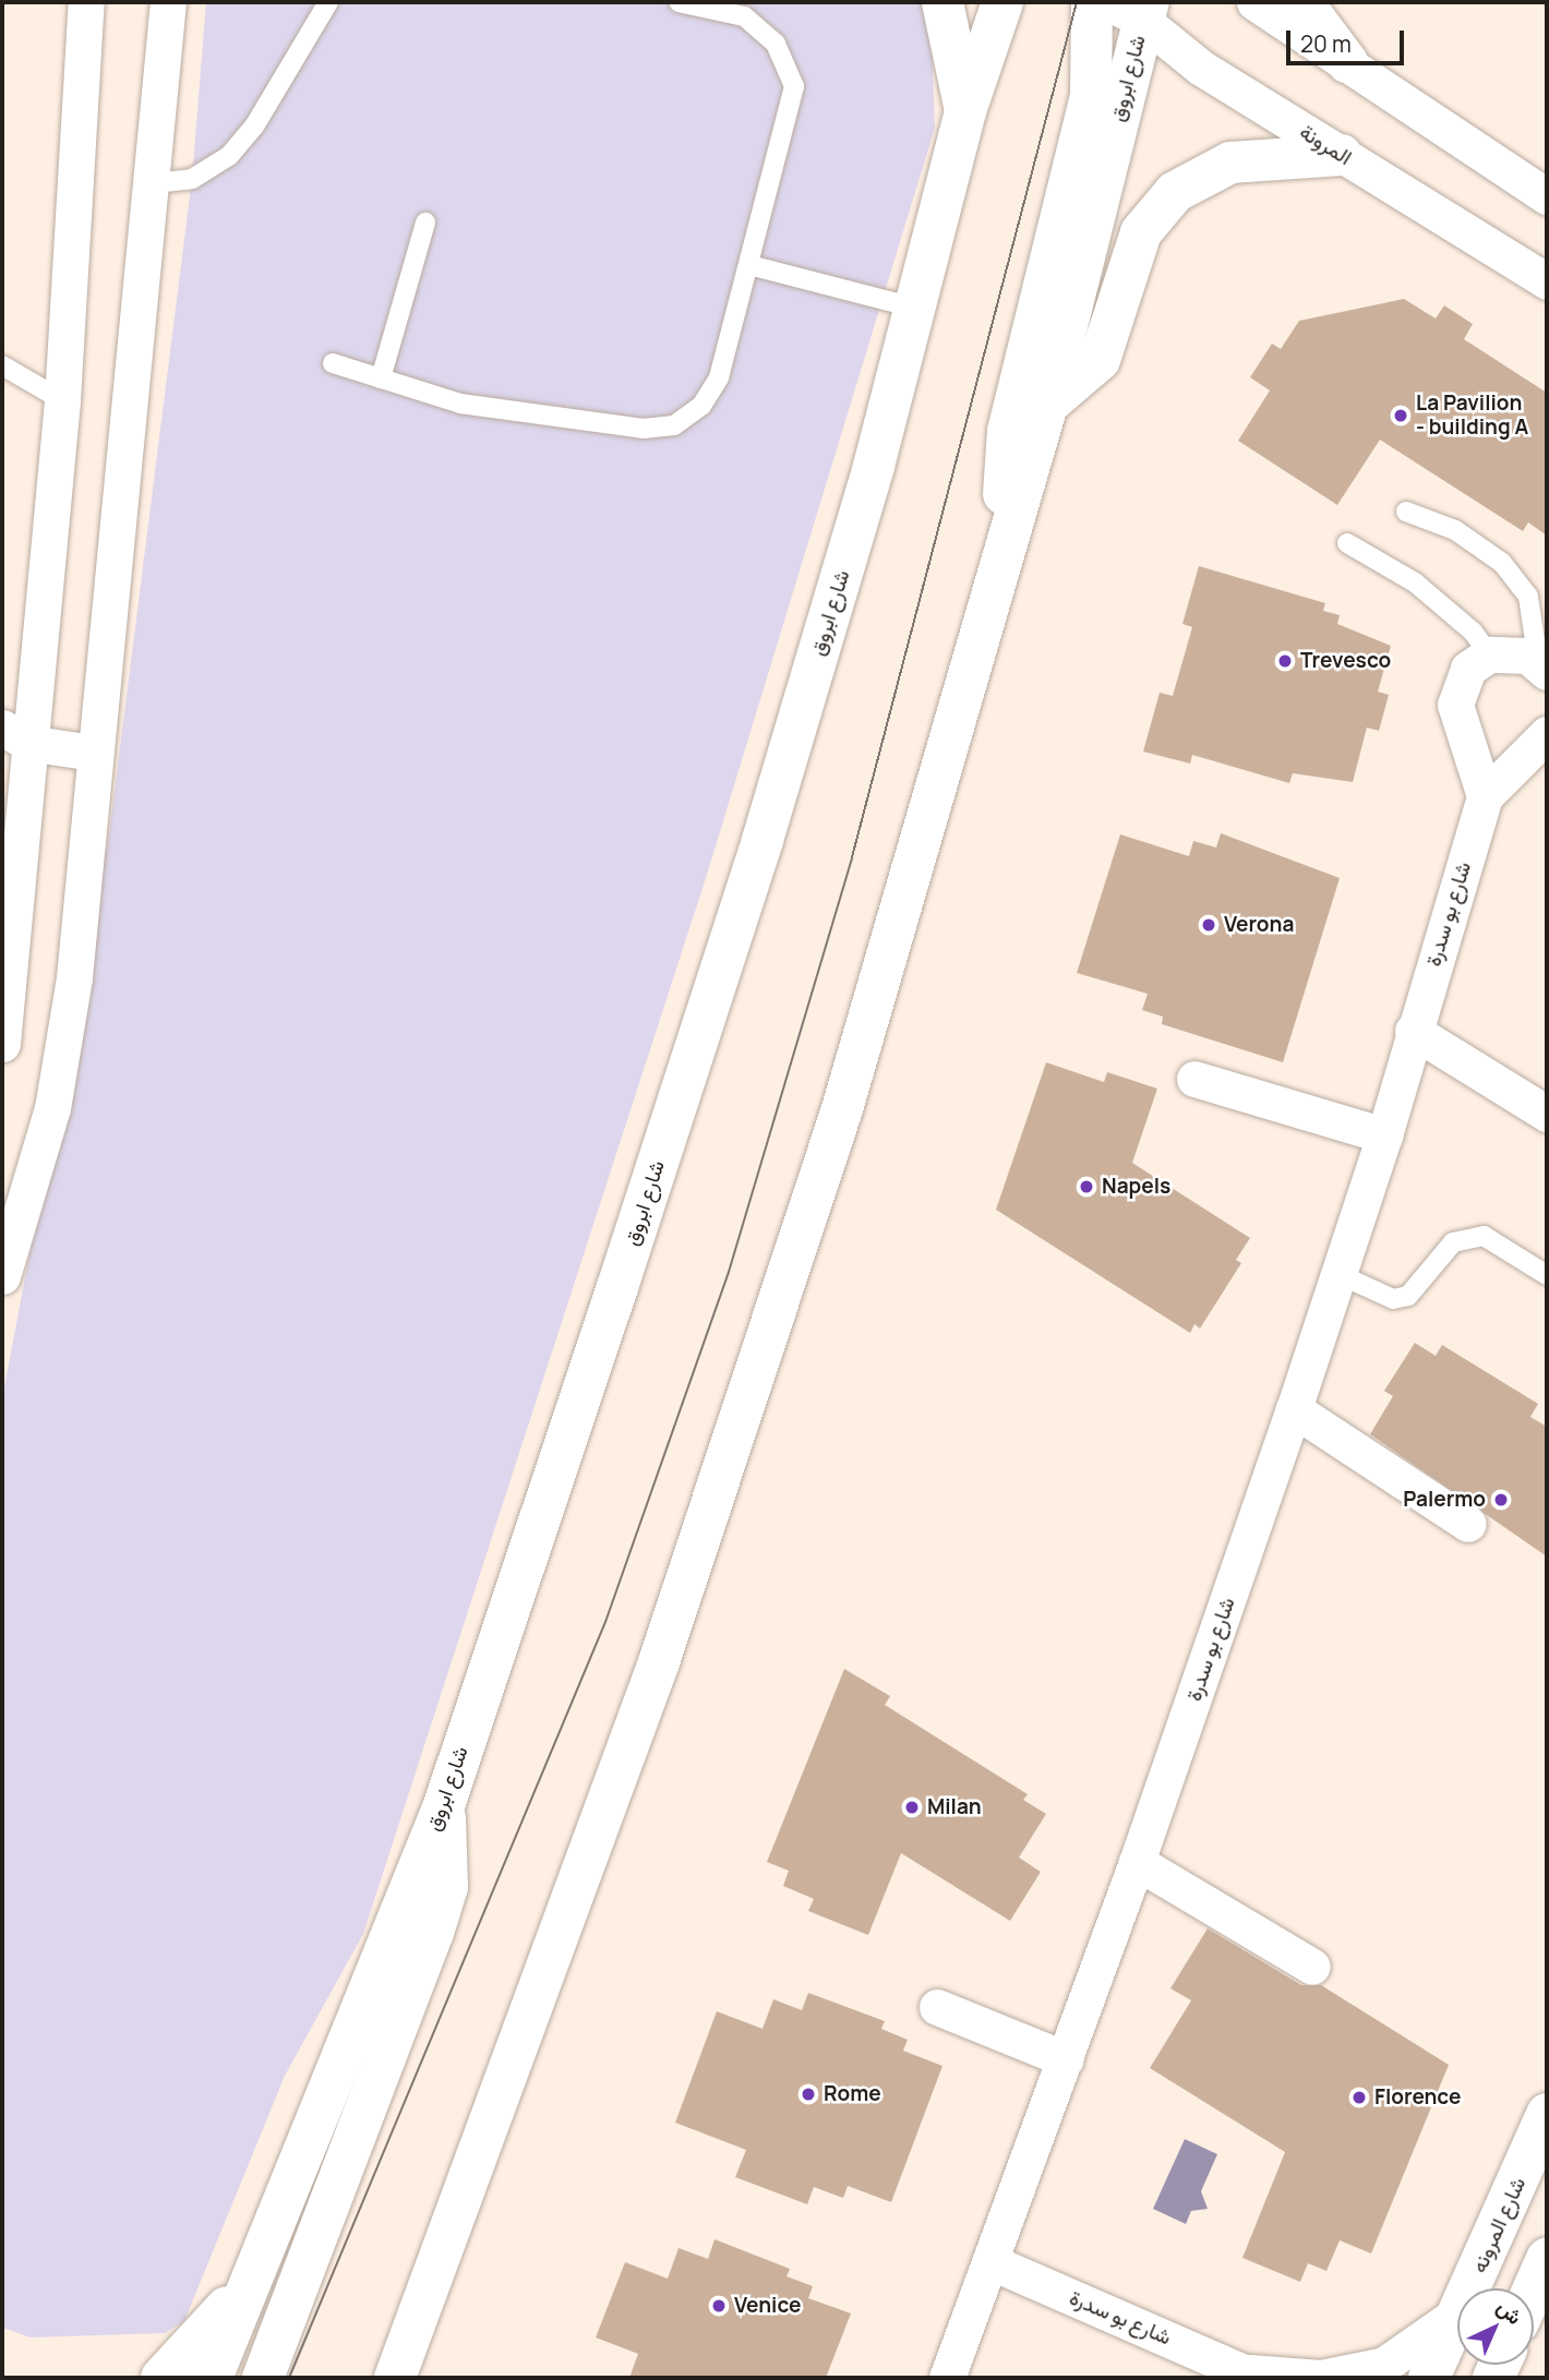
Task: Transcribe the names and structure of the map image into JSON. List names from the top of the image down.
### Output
{
  "streets": {
    "street": [
      "شارع ابروق",
      "المرونة",
      "شارع بو سدرة",
      "شارع المرونه"
    ]
  },
  "crossings": [
    ["شارع ابروق", "المرونة"]
  ],
  "places": [
    "La Pavilion - building A",
    "Trevesco",
    "Verona",
    "Napels",
    "Palermo",
    "Milan",
    "Rome",
    "Florence",
    "Venice"
  ],
  "scale_bar": "20 m",
  "north": "top right"
}
